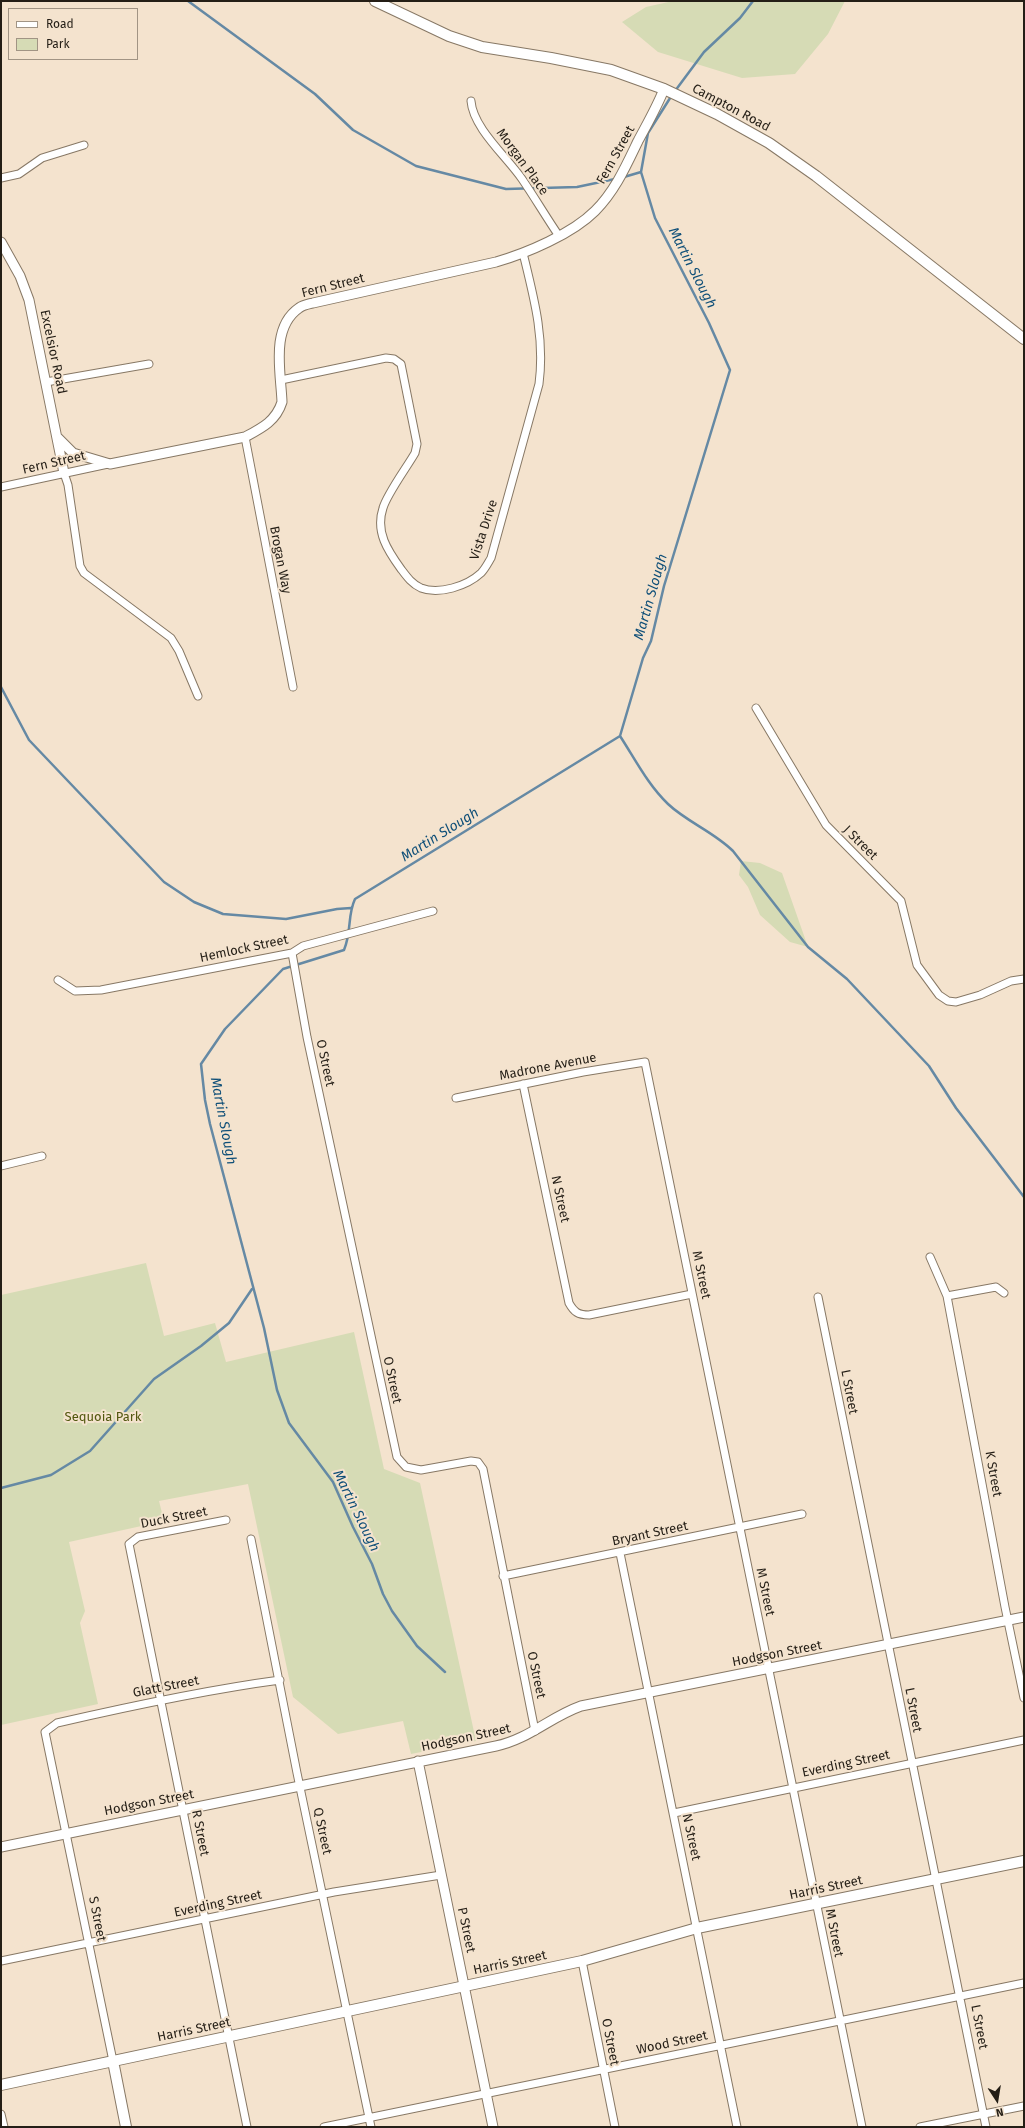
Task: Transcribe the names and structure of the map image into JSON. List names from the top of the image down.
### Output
{
  "streets": {
    "main road": ["Campton Road", "Harris Street", "S Street"],
    "street": [
      "Fern Street",
      "Morgan Place",
      "Excelsior Road",
      "Vista Drive",
      "Brogan Way",
      "J Street",
      "Hemlock Street",
      "O Street",
      "Madrone Avenue",
      "N Street",
      "M Street",
      "L Street",
      "K Street",
      "Duck Street",
      "Bryant Street",
      "Hodgson Street",
      "Glatt Street",
      "Everding Street",
      "Q Street",
      "R Street",
      "P Street",
      "Wood Street"
    ]
  },
  "crossings": [
    ["Campton Road", "Fern Street"],
    ["Fern Street", "Morgan Place"],
    ["Fern Street", "Excelsior Road"],
    ["Fern Street", "Vista Drive"],
    ["Fern Street", "Brogan Way"],
    ["Hemlock Street", "O Street"],
    ["O Street", "Bryant Street"],
    ["O Street", "Hodgson Street"],
    ["O Street", "Harris Street"],
    ["O Street", "Wood Street"],
    ["Madrone Avenue", "N Street"],
    ["Madrone Avenue", "M Street"],
    ["N Street", "M Street"],
    ["N Street", "Bryant Street"],
    ["N Street", "Hodgson Street"],
    ["N Street", "Everding Street"],
    ["N Street", "Harris Street"],
    ["N Street", "Wood Street"],
    ["M Street", "Bryant Street"],
    ["M Street", "Hodgson Street"],
    ["M Street", "Everding Street"],
    ["M Street", "Harris Street"],
    ["M Street", "Wood Street"],
    ["L Street", "Hodgson Street"],
    ["L Street", "Everding Street"],
    ["L Street", "Harris Street"],
    ["L Street", "Wood Street"],
    ["K Street", "Hodgson Street"],
    ["Duck Street", "R Street"],
    ["Hodgson Street", "Q Street"],
    ["Hodgson Street", "R Street"],
    ["Hodgson Street", "S Street"],
    ["Hodgson Street", "P Street"],
    ["Glatt Street", "Q Street"],
    ["Glatt Street", "R Street"],
    ["Glatt Street", "S Street"],
    ["Everding Street", "Q Street"],
    ["Everding Street", "R Street"],
    ["Everding Street", "S Street"],
    ["Everding Street", "P Street"],
    ["Q Street", "Harris Street"],
    ["Q Street", "Wood Street"],
    ["R Street", "Harris Street"],
    ["Harris Street", "S Street"],
    ["Harris Street", "P Street"],
    ["P Street", "Wood Street"]
  ],
  "water": ["Martin Slough"],
  "parks": ["Sequoia Park"],
  "legend": ["Road", "Park"],
  "north": "bottom"
}
